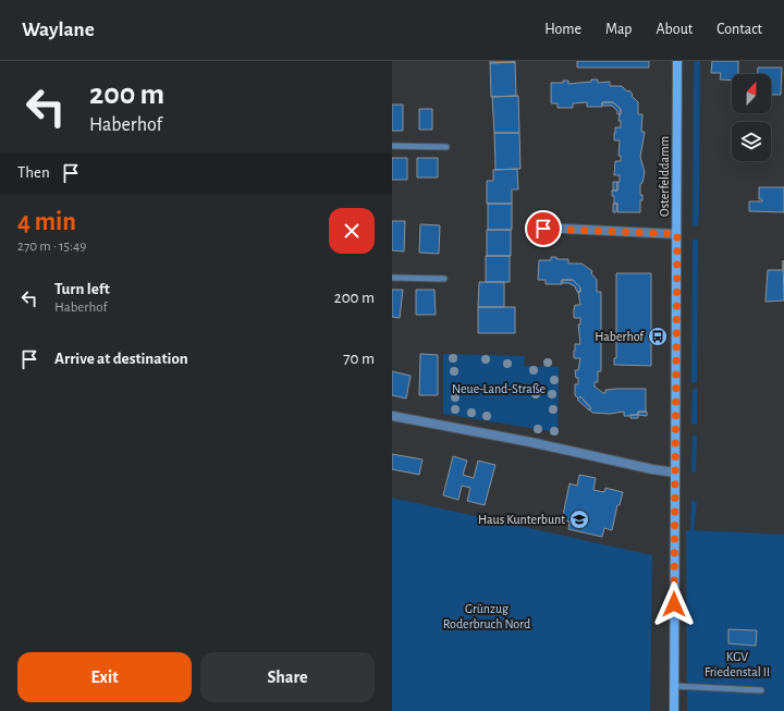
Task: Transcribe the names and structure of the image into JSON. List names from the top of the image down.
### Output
{
  "streets": {
    "street": ["Osterfelddamm"]
  },
  "parks": ["Neue-Land-Straße", "Grünzug Roderbruch Nord", "KGV Friedenstal II"],
  "places": {
    "bus stop": ["Haberhof"],
    "school or university": ["Haus Kunterbunt"]
  },
  "north": "top",
  "page": {
    "header": "Waylane",
    "nav": [
      "Home",
      "Map",
      "About",
      "Contact"
    ],
    "turn": ["200 m", "Haberhof"],
    "then": "Then",
    "heading": ["4 min", "270 m · 15:49"],
    "list": [
      {
        "name": "Turn left",
        "note": "Haberhof",
        "value": "200 m"
      },
      {
        "name": "Arrive at destination",
        "value": "70 m"
      }
    ],
    "buttons": ["Exit", "Share"]
  }
}
